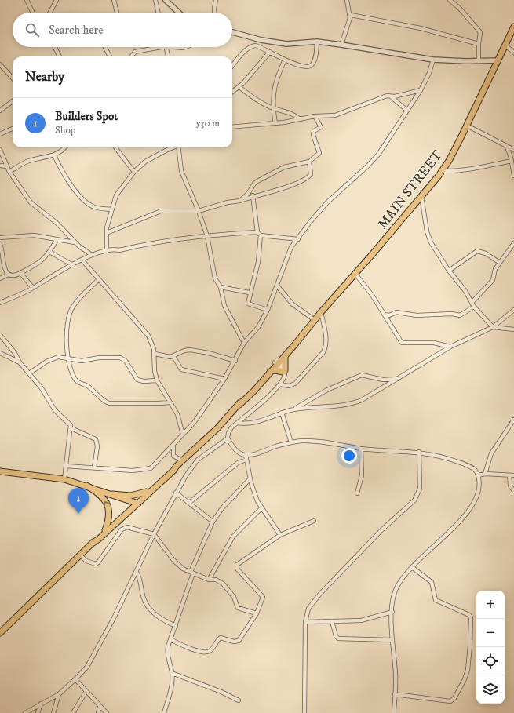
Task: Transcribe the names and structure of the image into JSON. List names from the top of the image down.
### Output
{
  "streets": {
    "main road": ["MAIN STREET"]
  },
  "page": {
    "search": "Search here",
    "heading": "Nearby",
    "list": [
      {
        "mark": "1",
        "name": "Builders Spot",
        "note": "Shop",
        "value": "530 m"
      }
    ],
    "pins": "1",
    "map_buttons": ["+", "−"]
  }
}
